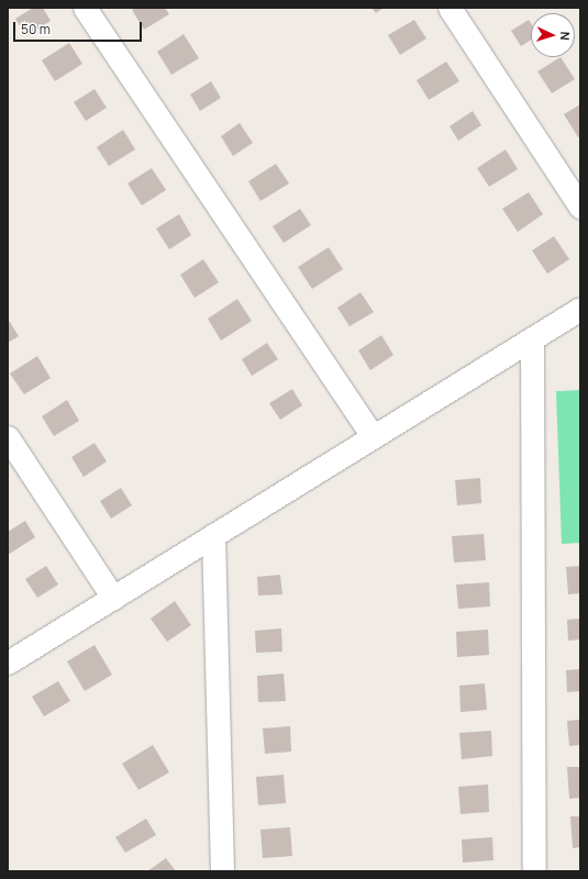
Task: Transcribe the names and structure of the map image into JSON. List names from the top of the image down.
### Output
{
  "scale_bar": "50 m",
  "north": "right"
}
